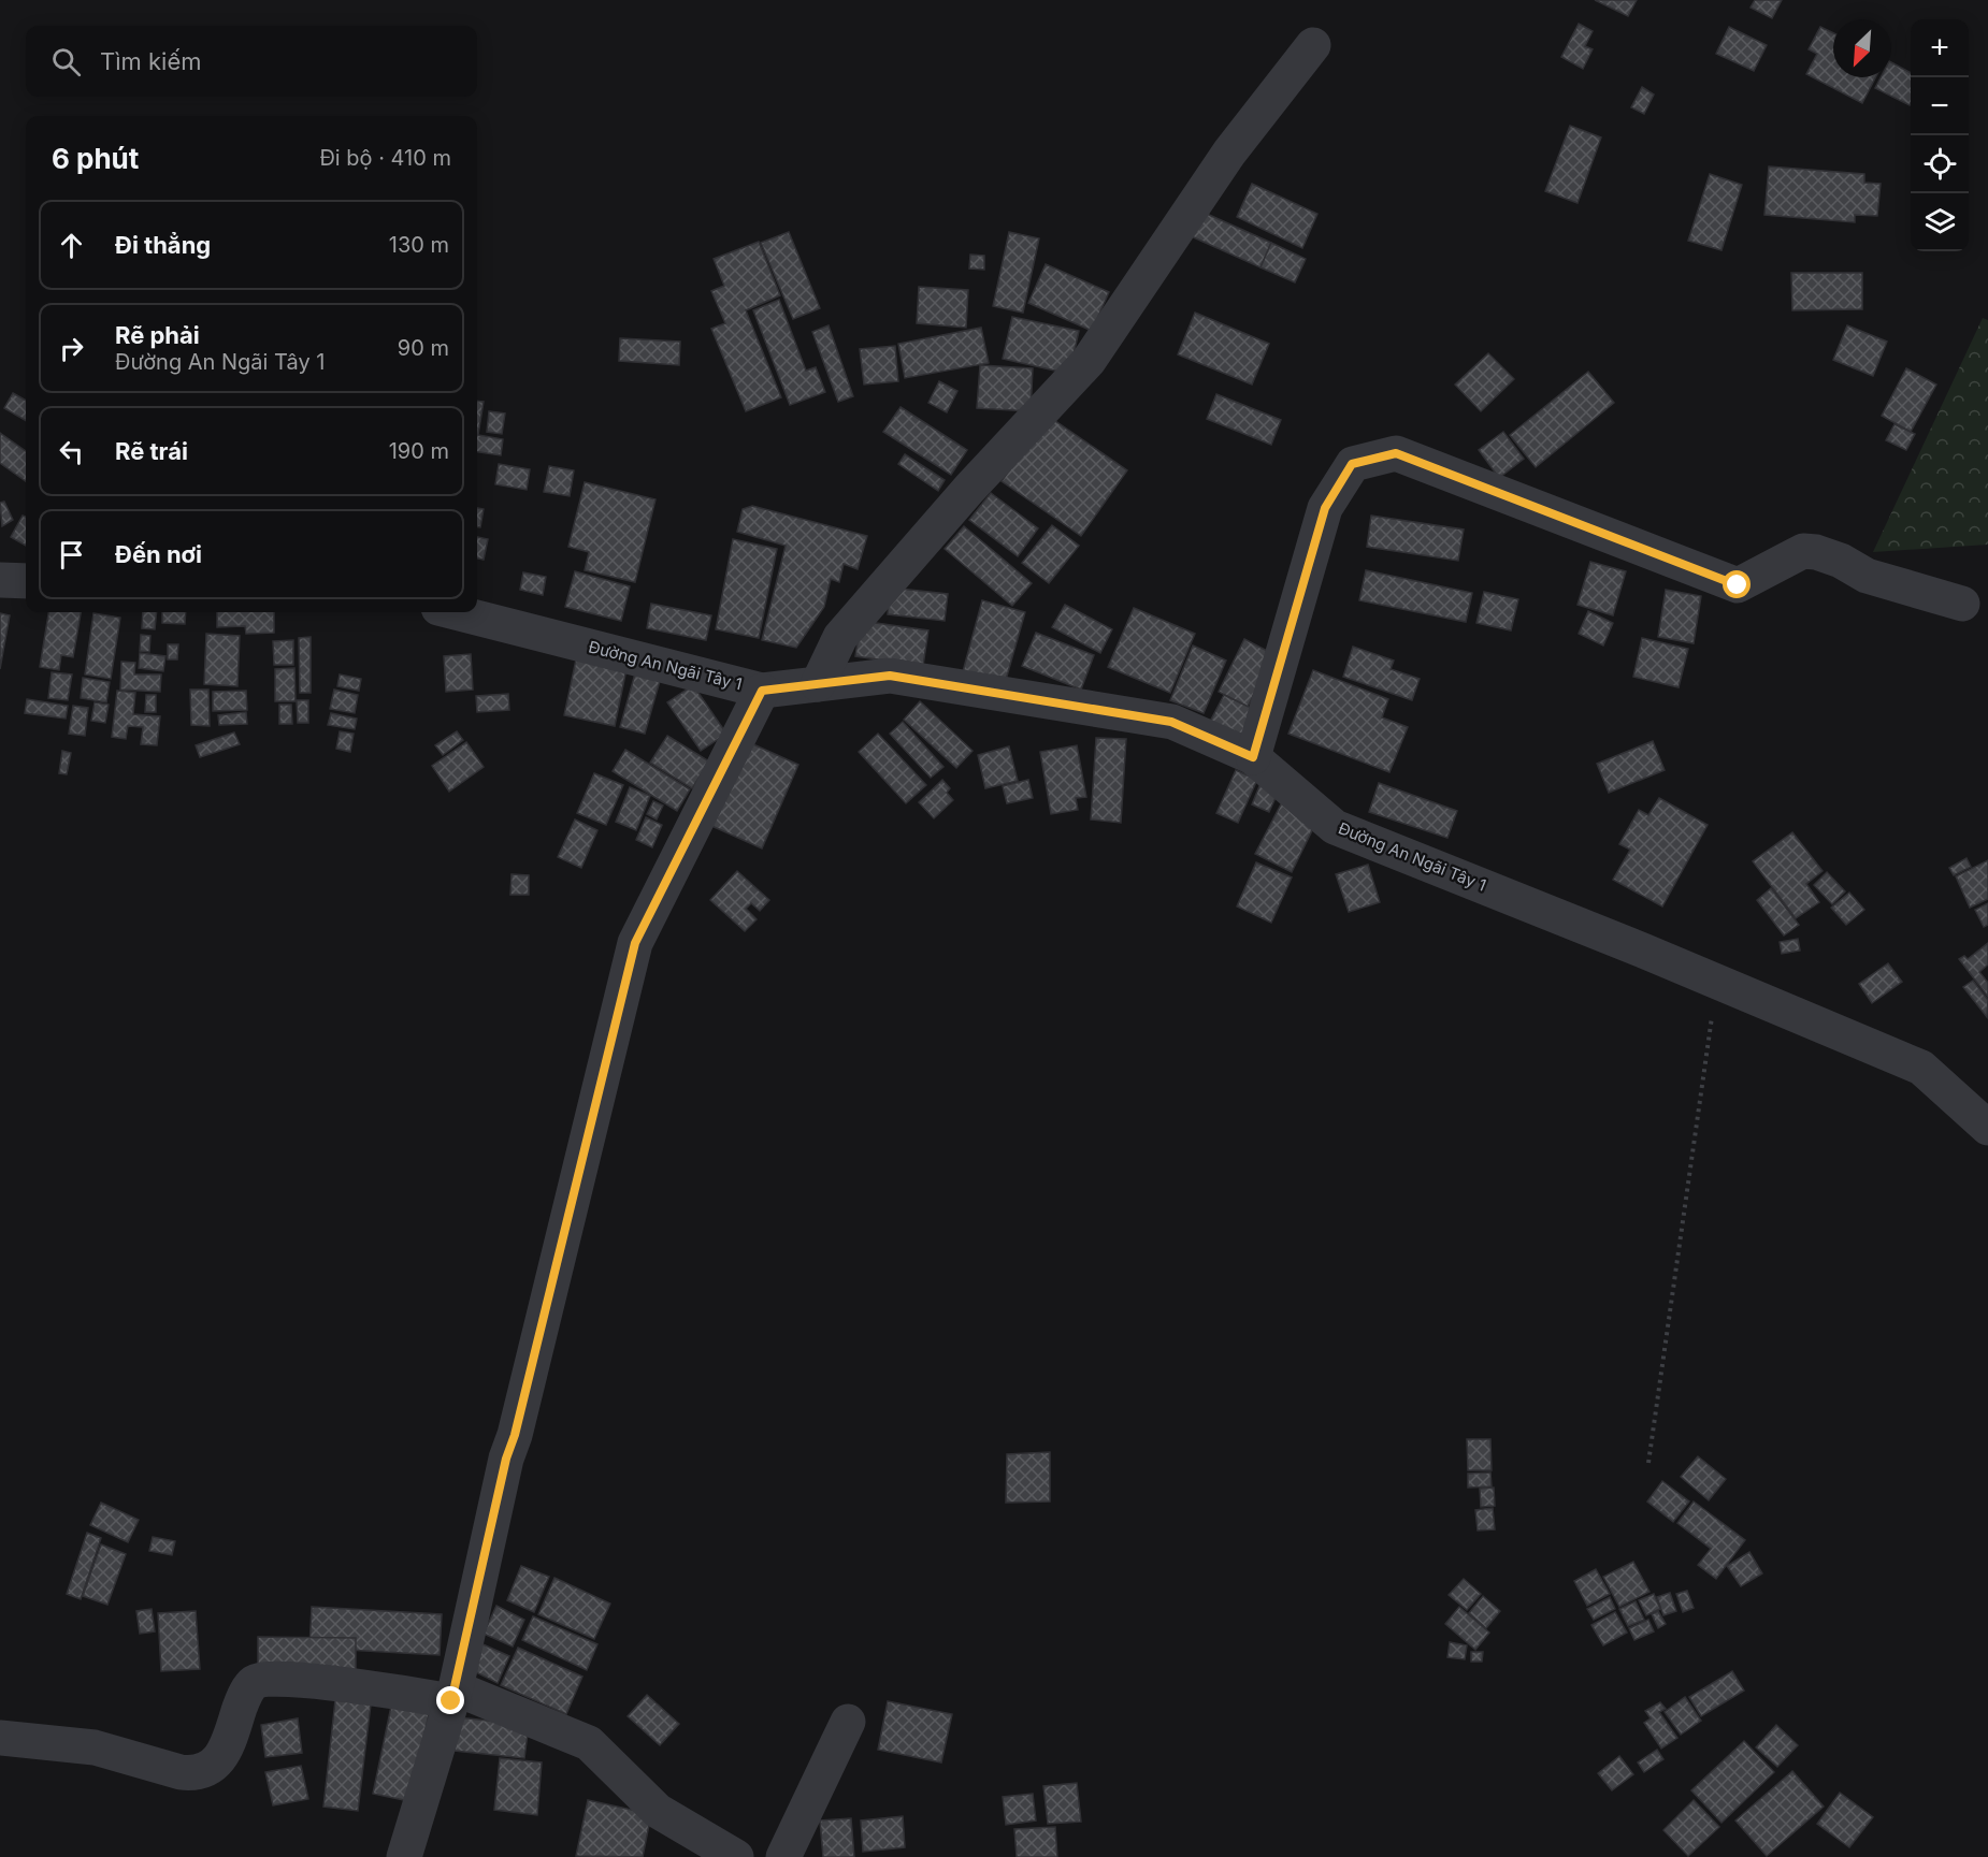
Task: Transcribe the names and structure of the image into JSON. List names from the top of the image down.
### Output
{
  "streets": {
    "street": ["Đường An Ngãi Tây 1"]
  },
  "north": "bottom left",
  "page": {
    "map_buttons": ["+", "−"],
    "search": "Tìm kiếm",
    "heading": ["6 phút", "Đi bộ · 410 m"],
    "list": [
      ["Đi thẳng", "130 m"],
      ["Rẽ phải", "Đường An Ngãi Tây 1", "90 m"],
      ["Rẽ trái", "190 m"],
      "Đến nơi"
    ]
  }
}
